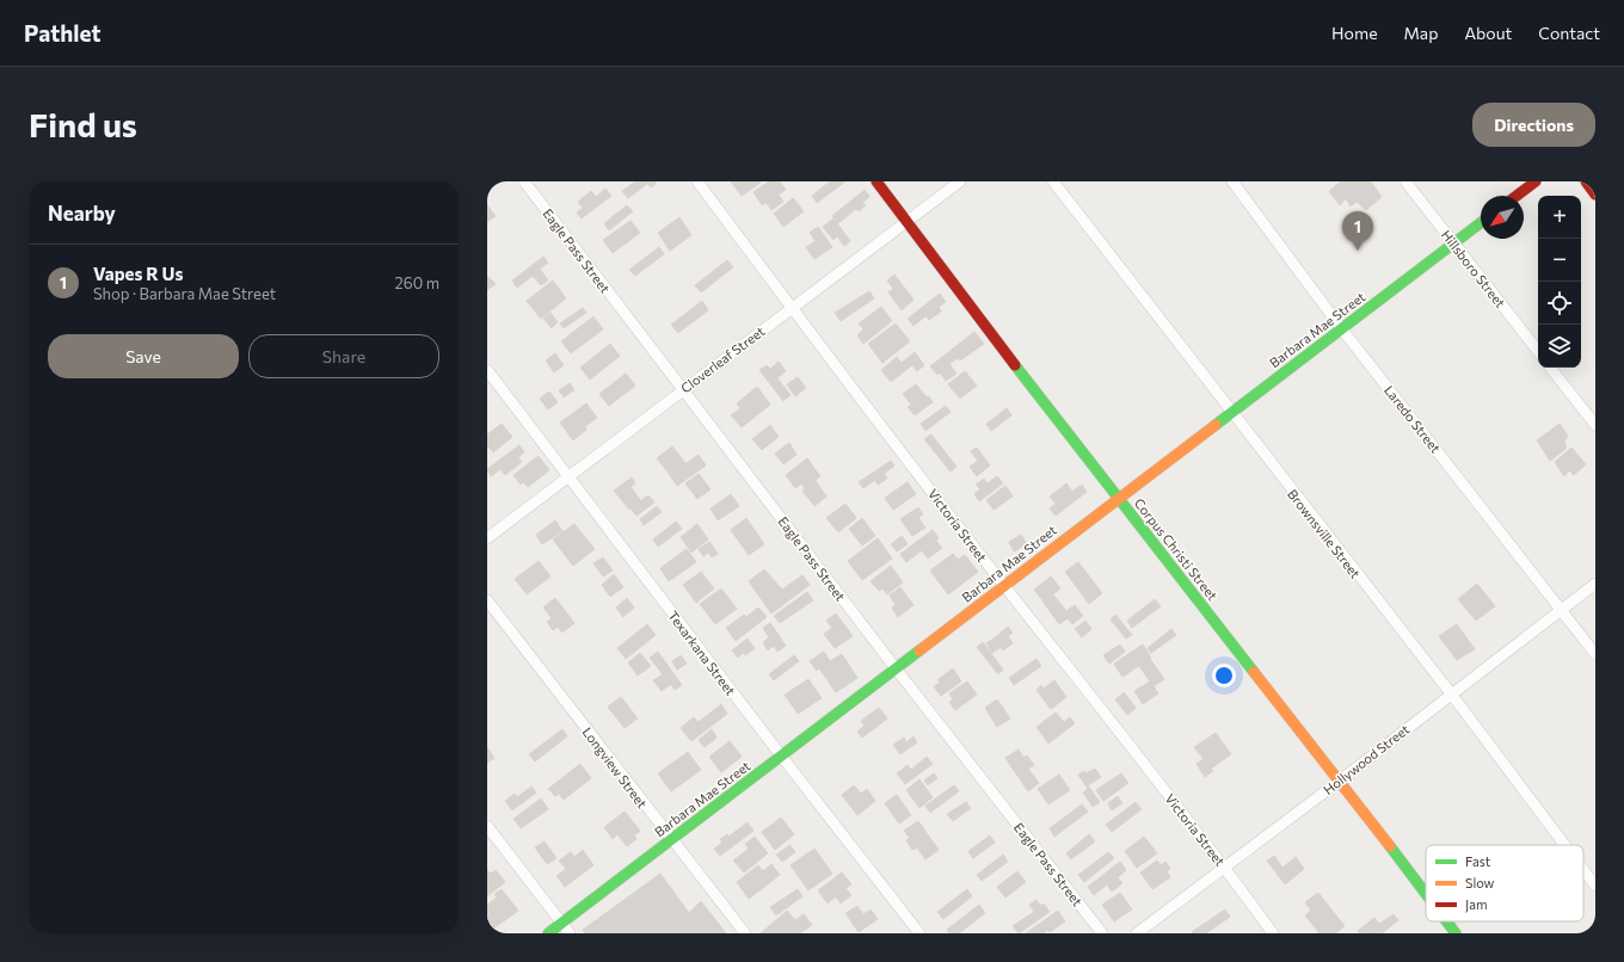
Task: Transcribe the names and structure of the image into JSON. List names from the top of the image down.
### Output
{
  "streets": {
    "street": [
      "Eagle Pass Street",
      "Hillsboro Street",
      "Barbara Mae Street",
      "Cloverleaf Street",
      "Laredo Street",
      "Victoria Street",
      "Brownsville Street",
      "Corpus Christi Street",
      "Texarkana Street",
      "Hollywood Street",
      "Longview Street"
    ]
  },
  "crossings": [
    ["Eagle Pass Street", "Barbara Mae Street"],
    ["Eagle Pass Street", "Cloverleaf Street"],
    ["Hillsboro Street", "Barbara Mae Street"],
    ["Barbara Mae Street", "Laredo Street"],
    ["Barbara Mae Street", "Victoria Street"],
    ["Barbara Mae Street", "Brownsville Street"],
    ["Barbara Mae Street", "Corpus Christi Street"],
    ["Barbara Mae Street", "Texarkana Street"],
    ["Barbara Mae Street", "Longview Street"],
    ["Cloverleaf Street", "Victoria Street"],
    ["Cloverleaf Street", "Corpus Christi Street"],
    ["Cloverleaf Street", "Texarkana Street"],
    ["Laredo Street", "Hollywood Street"],
    ["Victoria Street", "Hollywood Street"],
    ["Brownsville Street", "Hollywood Street"],
    ["Corpus Christi Street", "Hollywood Street"]
  ],
  "legend": ["Fast", "Slow", "Jam"],
  "north": "bottom left",
  "page": {
    "header": "Pathlet",
    "nav": [
      "Home",
      "Map",
      "About",
      "Contact"
    ],
    "buttons": [
      "Directions",
      ["Save", "Share"]
    ],
    "title": "Find us",
    "heading": "Nearby",
    "map_buttons": ["+", "−"],
    "pins": "1",
    "list": [
      {
        "mark": "1",
        "name": "Vapes R Us",
        "note": "Shop · Barbara Mae Street",
        "value": "260 m"
      }
    ]
  }
}
